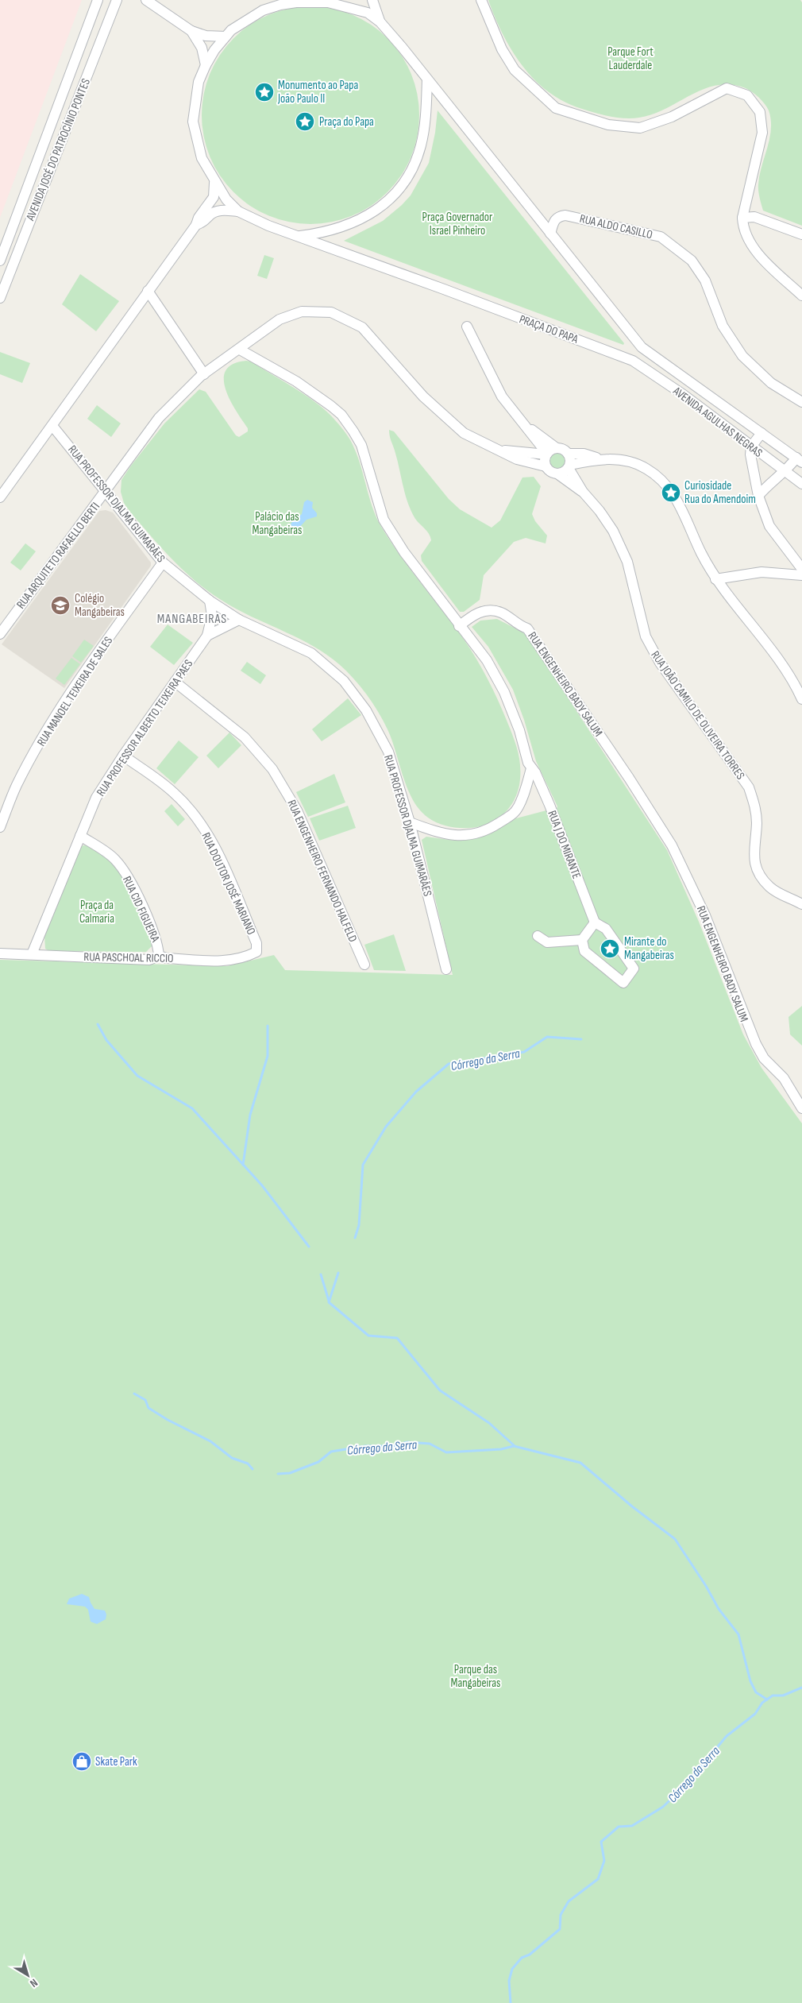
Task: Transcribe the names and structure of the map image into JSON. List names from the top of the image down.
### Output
{
  "streets": {
    "street": [
      "AVENIDA JOSÉ DO PATROCÍNIO PONTES",
      "RUA ALDO CASILLO",
      "PRAÇA DO PAPA",
      "AVENIDA AGULHAS NEGRAS",
      "RUA PROFESSOR DJALMA GUIMARÃES",
      "RUA ARQUITETO RAFAELLO BERTI",
      "RUA ENGENHEIRO BADY SALUM",
      "RUA MANOEL TEIXEIRA DE SALES",
      "RUA JOÃO CAMILO DE OLIVEIRA TORRES",
      "RUA PROFESSOR ALBERTO TEIXEIRA PAES",
      "RUA J DO MIRANTE",
      "RUA ENGENHEIRO FERNANDO HALFELD",
      "RUA DOUTOR JOSÉ MARIANO",
      "RUA CID FIGUEIRA",
      "RUA PASCHOAL RICCIO"
    ]
  },
  "crossings": [
    ["RUA ALDO CASILLO", "PRAÇA DO PAPA"],
    ["PRAÇA DO PAPA", "AVENIDA AGULHAS NEGRAS"],
    ["RUA PROFESSOR DJALMA GUIMARÃES", "RUA ARQUITETO RAFAELLO BERTI"],
    ["RUA PROFESSOR DJALMA GUIMARÃES", "RUA MANOEL TEIXEIRA DE SALES"],
    ["RUA ARQUITETO RAFAELLO BERTI", "RUA JOÃO CAMILO DE OLIVEIRA TORRES"],
    ["RUA ENGENHEIRO BADY SALUM", "RUA J DO MIRANTE"],
    ["RUA PROFESSOR ALBERTO TEIXEIRA PAES", "RUA ENGENHEIRO FERNANDO HALFELD"],
    ["RUA PROFESSOR ALBERTO TEIXEIRA PAES", "RUA DOUTOR JOSÉ MARIANO"],
    ["RUA PROFESSOR ALBERTO TEIXEIRA PAES", "RUA CID FIGUEIRA"],
    ["RUA PROFESSOR ALBERTO TEIXEIRA PAES", "RUA PASCHOAL RICCIO"],
    ["RUA DOUTOR JOSÉ MARIANO", "RUA PASCHOAL RICCIO"],
    ["RUA CID FIGUEIRA", "RUA PASCHOAL RICCIO"]
  ],
  "districts": ["MANGABEIRAS"],
  "water": ["Córrego da Serra"],
  "parks": [
    "Parque Fort Lauderdale",
    "Praça Governador Israel Pinheiro",
    "Palácio das Mangabeiras",
    "Praça da Calmaria",
    "Parque das Mangabeiras"
  ],
  "places": {
    "place": [
      "Monumento ao Papa João Paulo II",
      "Praça do Papa",
      "Curiosidade Rua do Amendoim",
      "Mirante do Mangabeiras"
    ],
    "school or university": ["Colégio Mangabeiras"],
    "shop": ["Skate Park"]
  },
  "north": "bottom right"
}
